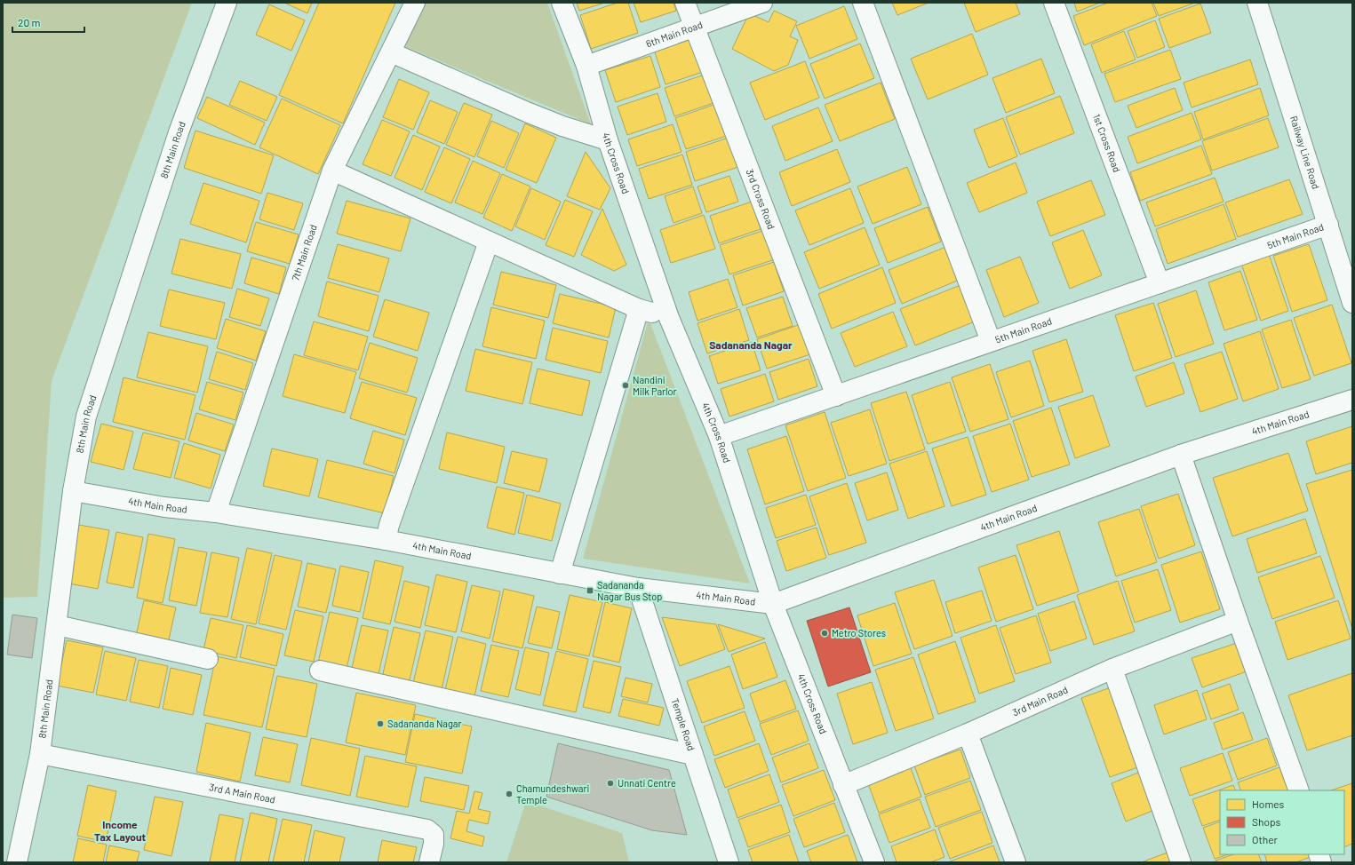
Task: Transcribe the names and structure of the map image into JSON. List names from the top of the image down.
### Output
{
  "streets": {
    "street": [
      "6th Main Road",
      "1st Cross Road",
      "8th Main Road",
      "Railway Line Road",
      "4th Cross Road",
      "3rd Cross Road",
      "5th Main Road",
      "7th Main Road",
      "4th Main Road",
      "3rd Main Road",
      "Temple Road",
      "3rd A Main Road"
    ]
  },
  "crossings": [
    ["6th Main Road", "4th Cross Road"],
    ["6th Main Road", "3rd Cross Road"],
    ["1st Cross Road", "5th Main Road"],
    ["8th Main Road", "4th Main Road"],
    ["8th Main Road", "3rd A Main Road"],
    ["Railway Line Road", "5th Main Road"],
    ["4th Cross Road", "5th Main Road"],
    ["4th Cross Road", "4th Main Road"],
    ["4th Cross Road", "3rd Main Road"],
    ["3rd Cross Road", "5th Main Road"],
    ["7th Main Road", "4th Main Road"],
    ["4th Main Road", "Temple Road"]
  ],
  "districts": ["Sadananda Nagar", "Income Tax Layout"],
  "places": {
    "other": [
      "Nandini Milk Parlor",
      "Metro Stores",
      "Sadananda Nagar",
      "Unnati Centre",
      "Chamundeshwari Temple"
    ],
    "transit": ["Sadananda Nagar Bus Stop"]
  },
  "legend": ["Homes", "Shops", "Other"],
  "scale_bar": "20 m"
}
